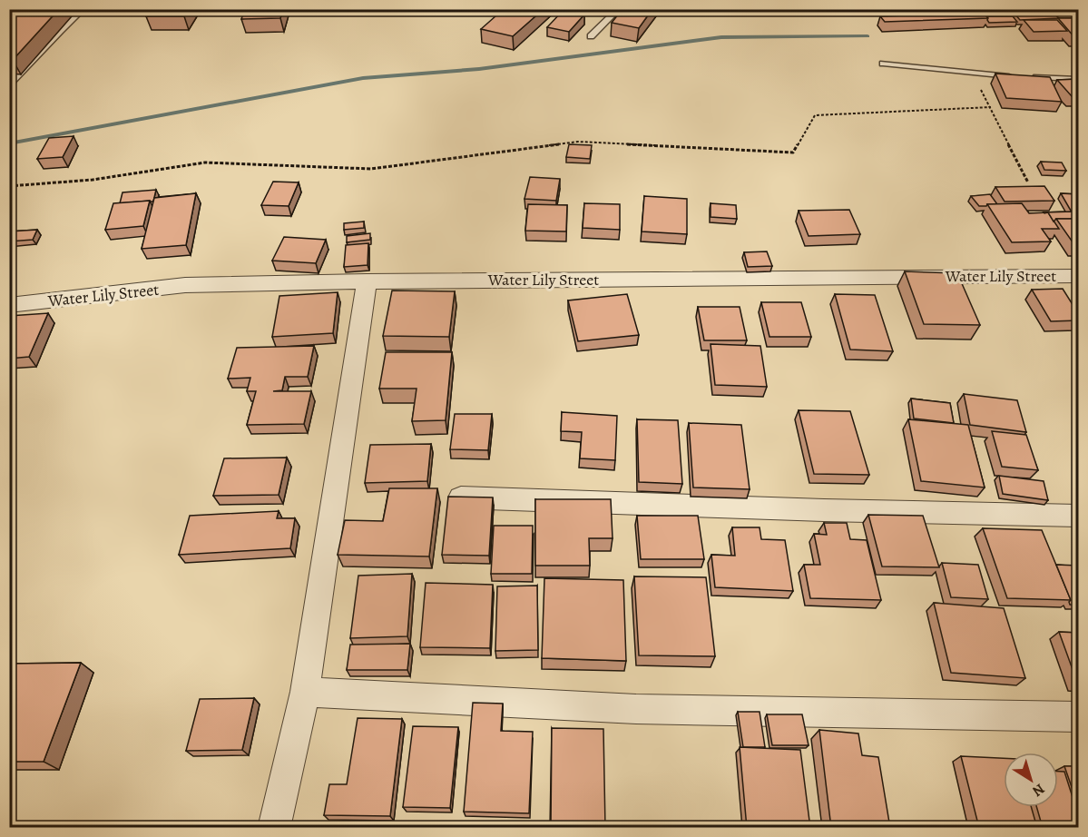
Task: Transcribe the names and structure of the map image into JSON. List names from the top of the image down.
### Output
{
  "streets": {
    "street": ["Water Lily Street"]
  },
  "north": "bottom right"
}
